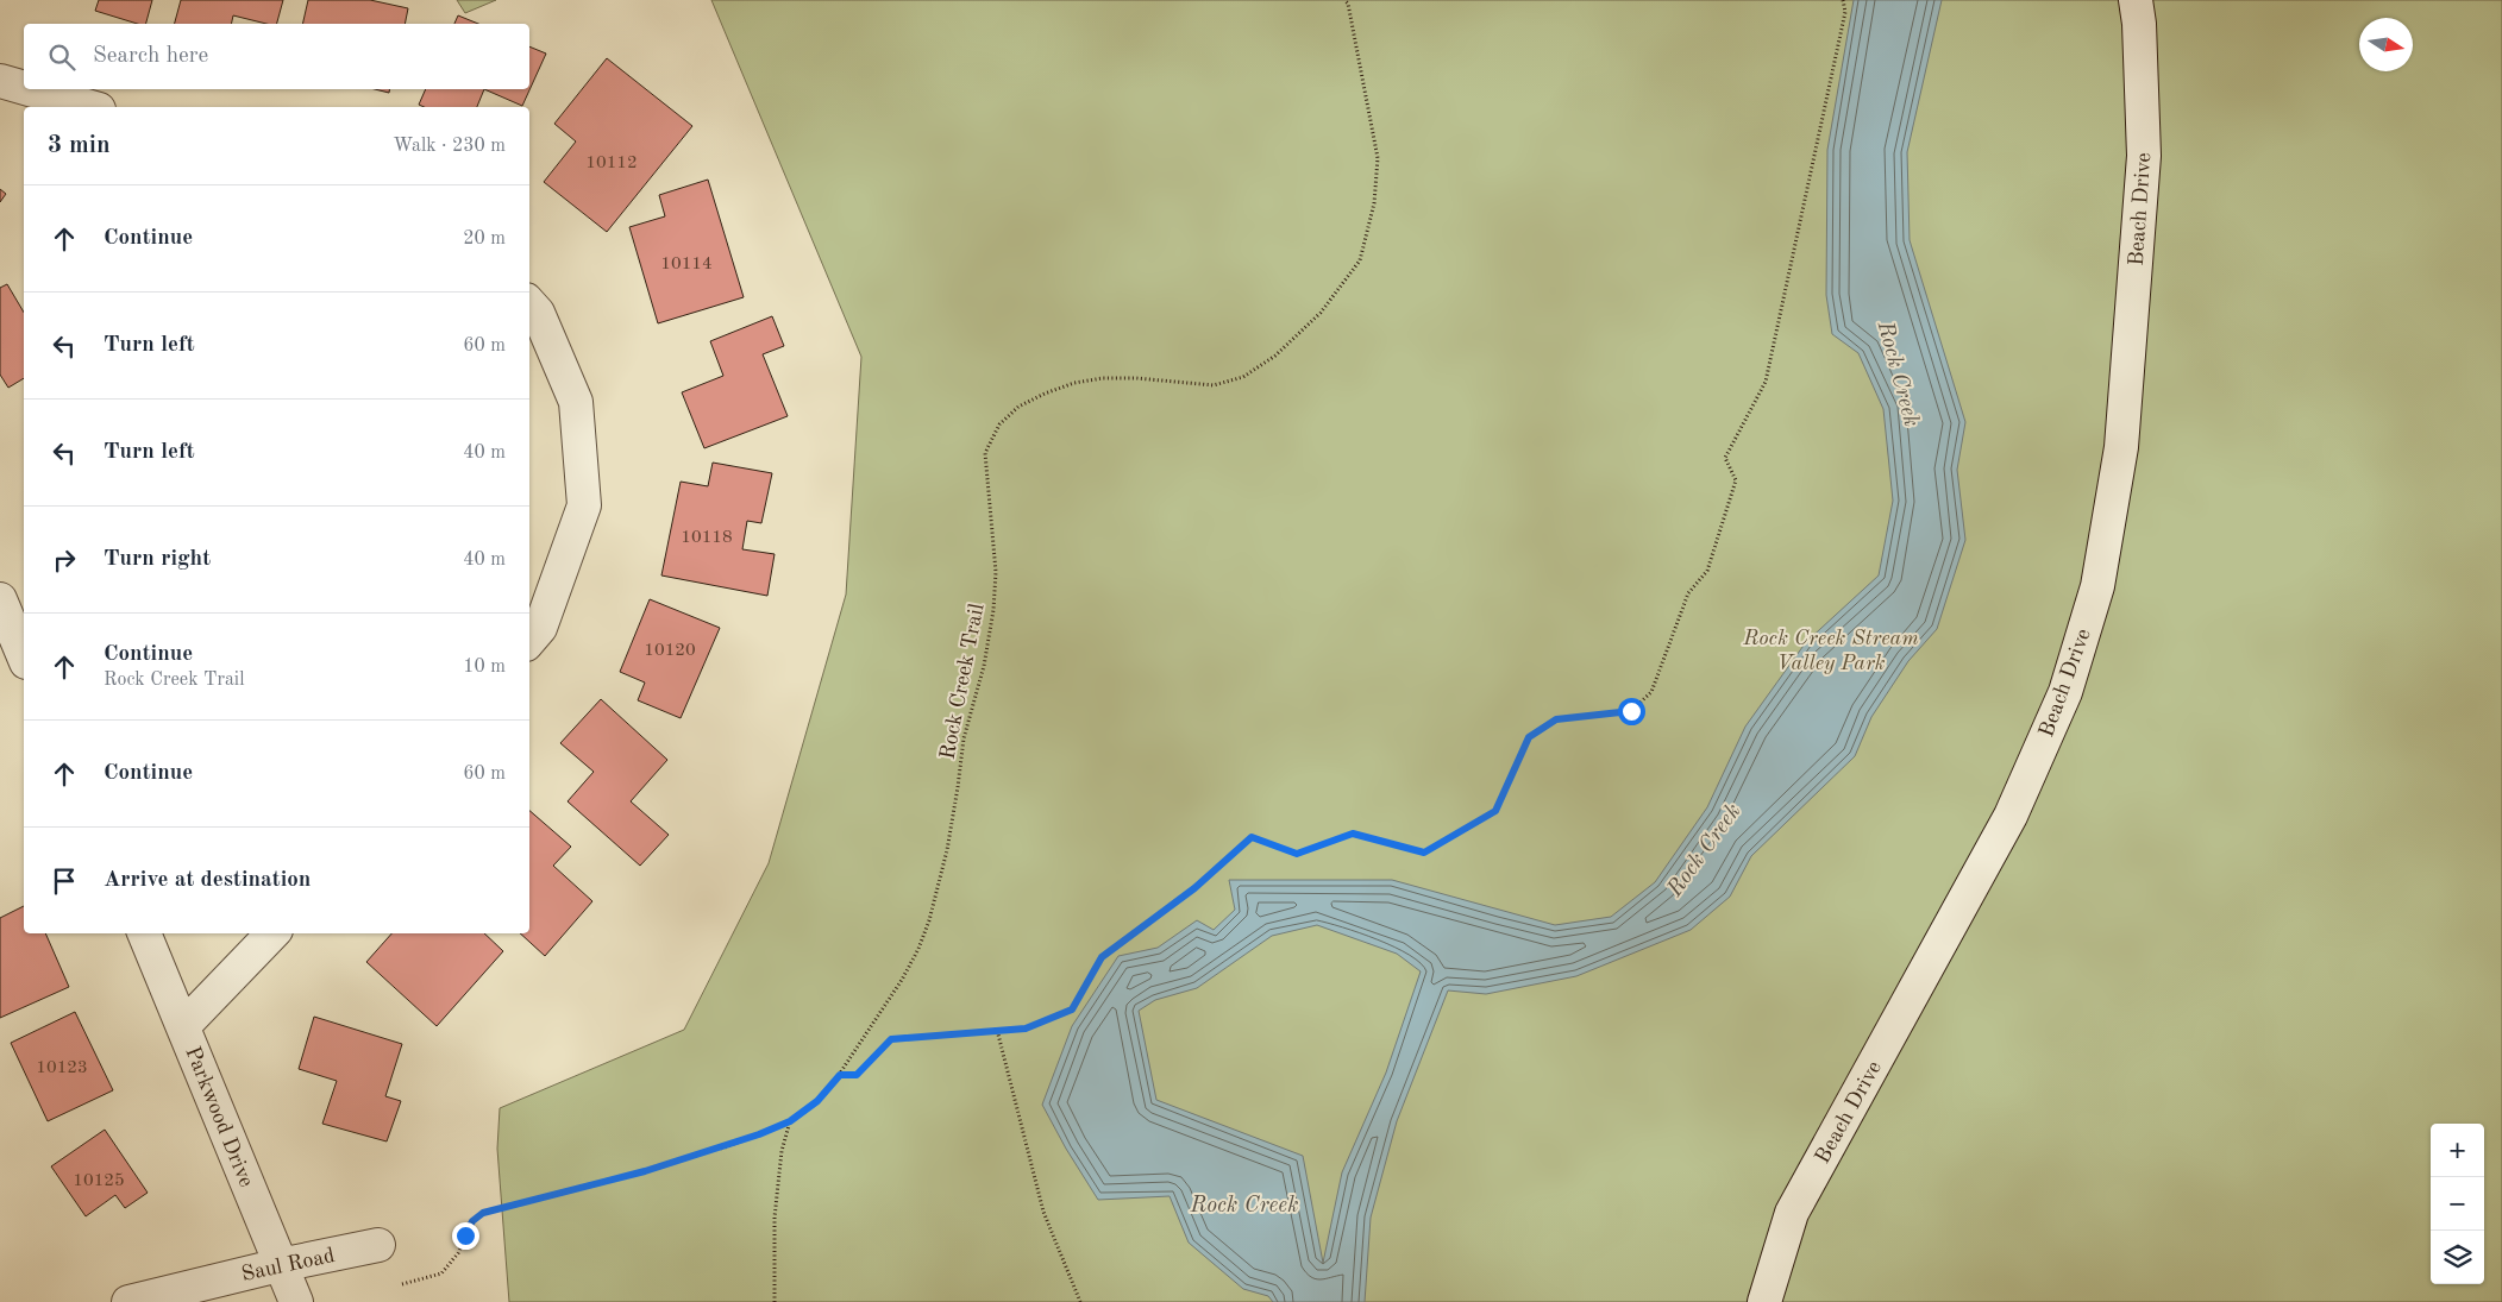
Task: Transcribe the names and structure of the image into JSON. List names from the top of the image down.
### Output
{
  "streets": {
    "street": ["Beach Drive", "Parkwood Drive", "Saul Road"],
    "path": ["Rock Creek Trail"]
  },
  "crossings": [
    ["Parkwood Drive", "Saul Road"]
  ],
  "water": ["Rock Creek"],
  "parks": ["Rock Creek Stream Valley Park"],
  "house_numbers": [
    "10112",
    "10114",
    "10118",
    "10120",
    "10123",
    "10125"
  ],
  "north": "right",
  "page": {
    "search": "Search here",
    "heading": ["3 min", "Walk · 230 m"],
    "list": [
      ["Continue", "20 m"],
      ["Turn left", "60 m"],
      ["Turn left", "40 m"],
      ["Turn right", "40 m"],
      ["Continue", "Rock Creek Trail", "10 m"],
      ["Continue", "60 m"],
      "Arrive at destination"
    ],
    "map_buttons": ["+", "−"]
  }
}
